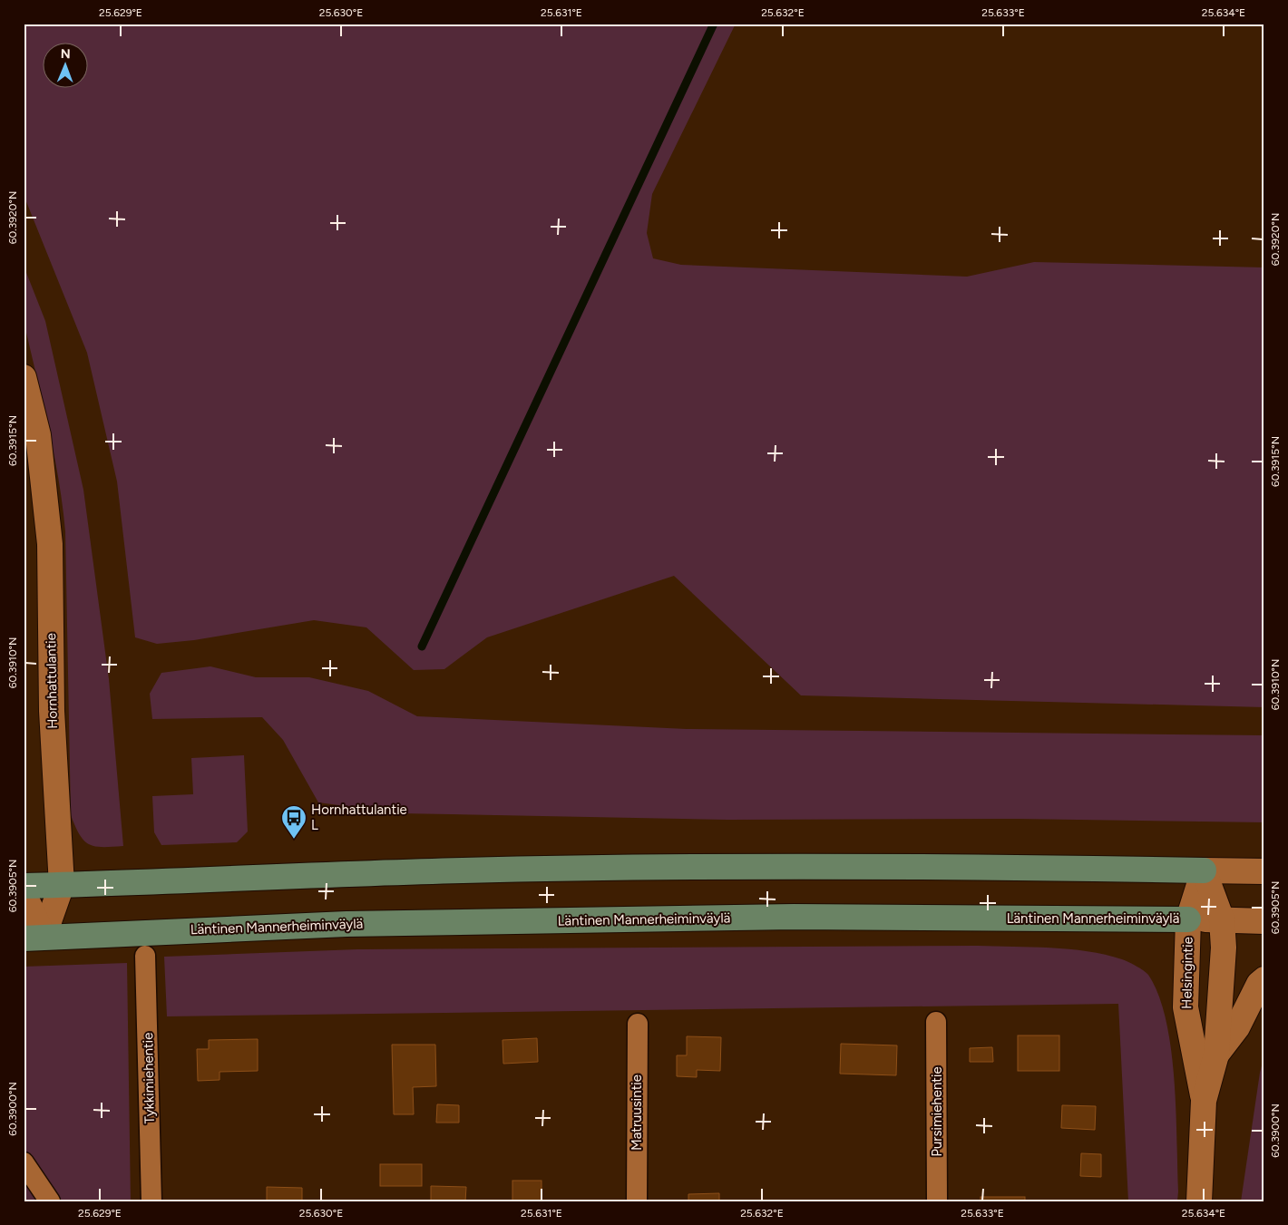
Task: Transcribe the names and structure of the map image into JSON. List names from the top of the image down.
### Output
{
  "streets": {
    "main road": ["Hornhattulantie", "Läntinen Mannerheiminväylä", "Helsingintie"],
    "street": ["Tykkimiehentie", "Pursimiehentie", "Matruusintie"]
  },
  "crossings": [
    ["Hornhattulantie", "Läntinen Mannerheiminväylä"],
    ["Läntinen Mannerheiminväylä", "Helsingintie"]
  ],
  "places": {
    "bus stop": ["Hornhattulantie L"]
  },
  "north": "top",
  "coordinates": [
    "25.629°E",
    "25.630°E",
    "25.631°E",
    "25.632°E",
    "25.633°E",
    "25.634°E",
    "60.3920°N",
    "60.3915°N",
    "60.3910°N",
    "60.3905°N",
    "60.3900°N"
  ]
}
